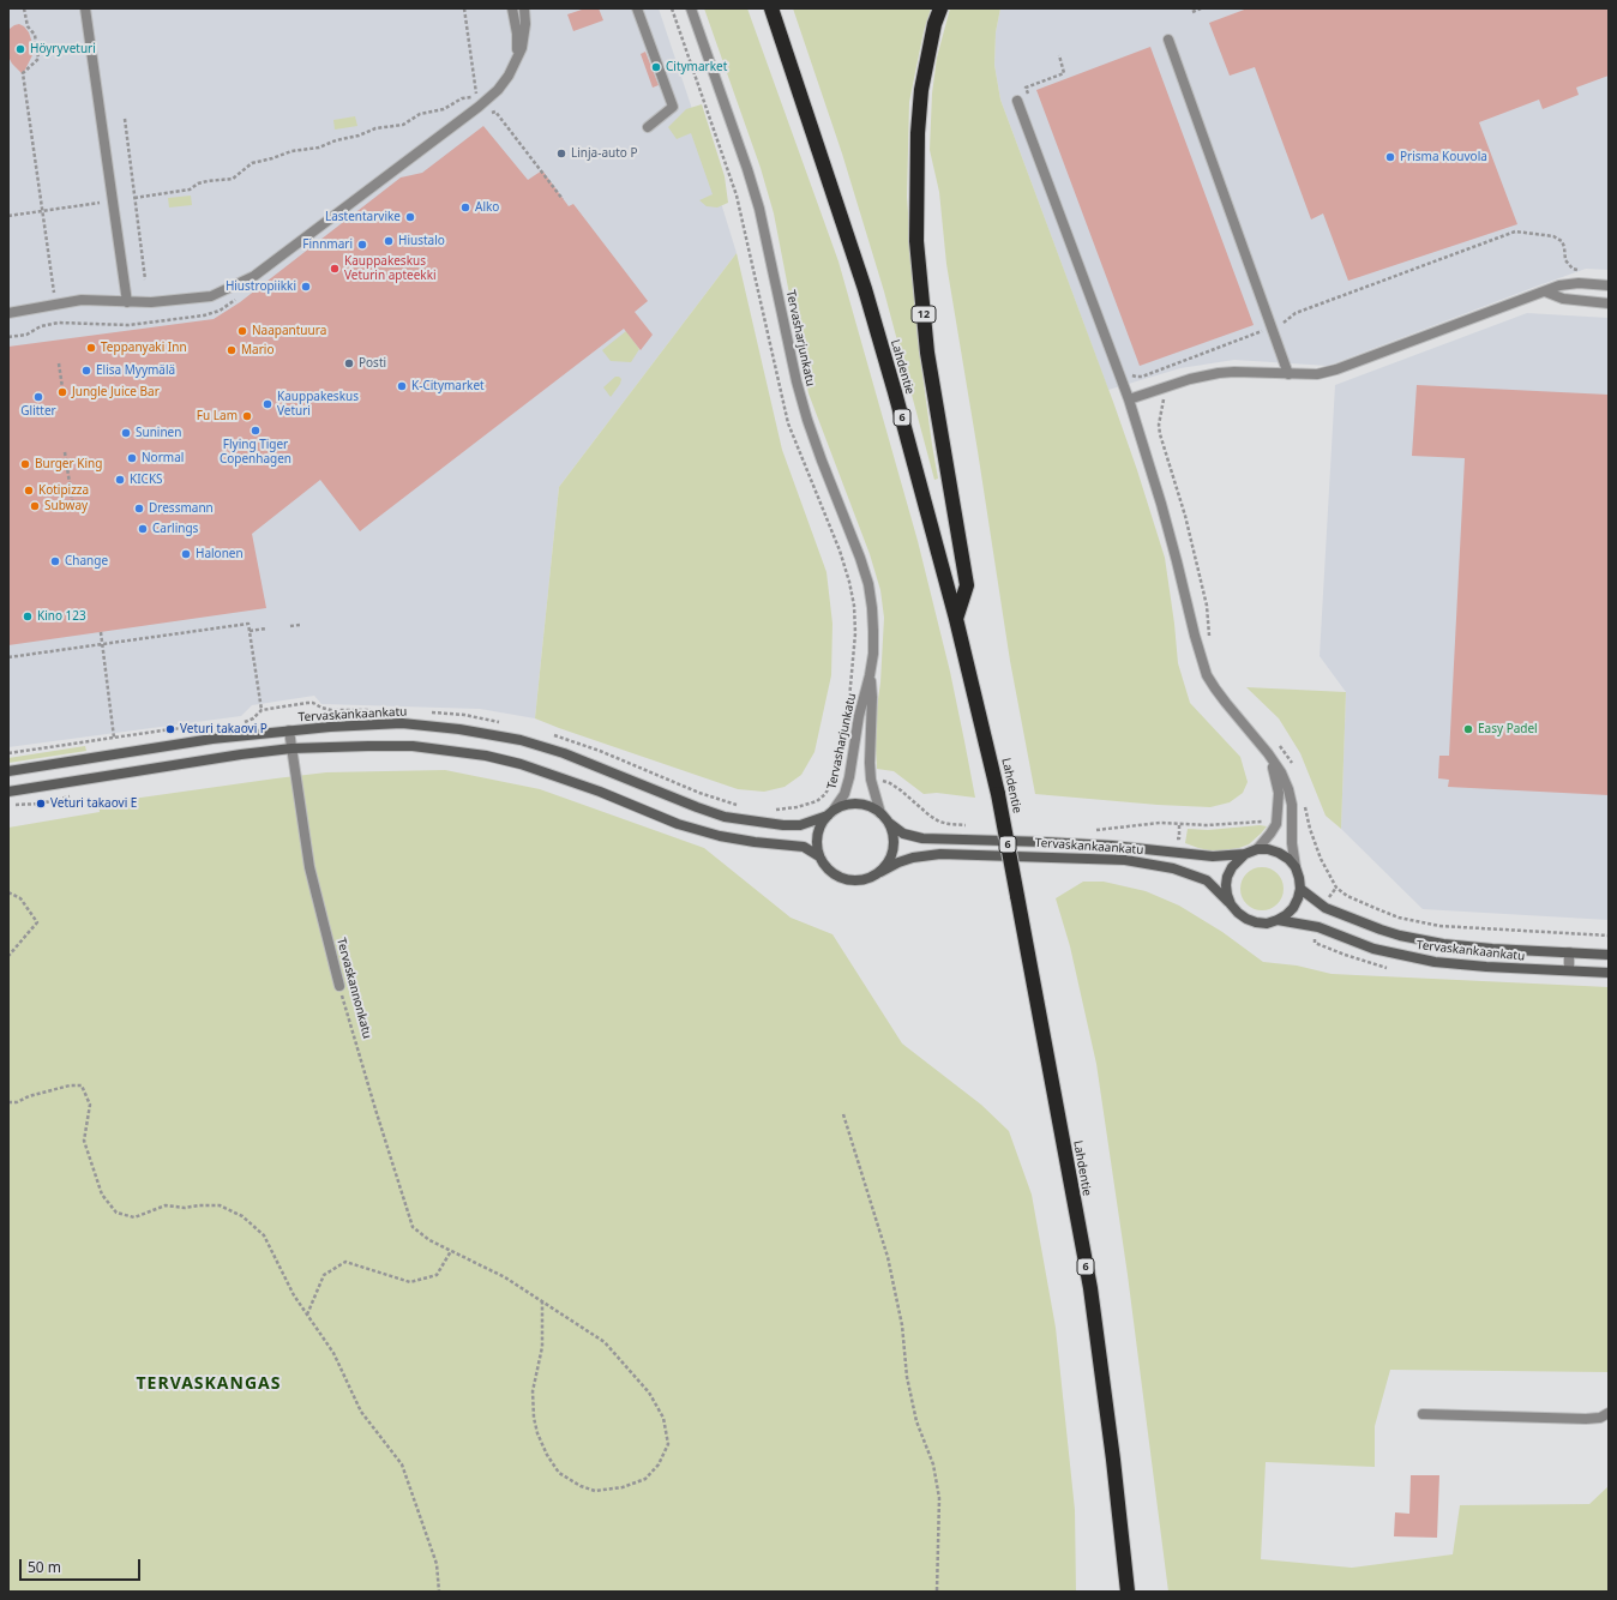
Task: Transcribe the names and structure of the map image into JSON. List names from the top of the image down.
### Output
{
  "streets": {
    "highway": ["12", "Lahdentie", "6"],
    "street": ["Tervasharjunkatu", "Tervaskankaankatu", "Tervaskannonkatu"]
  },
  "crossings": [
    ["12", "Lahdentie"],
    ["Tervasharjunkatu", "Tervaskankaankatu"],
    ["Tervaskankaankatu", "Tervaskannonkatu"]
  ],
  "districts": ["TERVASKANGAS"],
  "places": [
    "Höyryveturi",
    "Citymarket",
    "Linja-auto P",
    "Prisma Kouvola",
    "Alko",
    "Lastentarvike",
    "Hiustalo",
    "Finnmari",
    "Kauppakeskus Veturin apteekki",
    "Hiustropiikki",
    "Naapantuura",
    "Teppanyaki Inn",
    "Mario",
    "Posti",
    "Elisa Myymälä",
    "K-Citymarket",
    "Jungle Juice Bar",
    "Glitter",
    "Kauppakeskus Veturi",
    "Fu Lam",
    "Flying Tiger Copenhagen",
    "Suninen",
    "Normal",
    "Burger King",
    "KICKS",
    "Kotipizza",
    "Subway",
    "Dressmann",
    "Carlings",
    "Halonen",
    "Change",
    "Kino 123",
    "Veturi takaovi P",
    "Easy Padel",
    "Veturi takaovi E"
  ],
  "scale_bar": "50 m"
}
